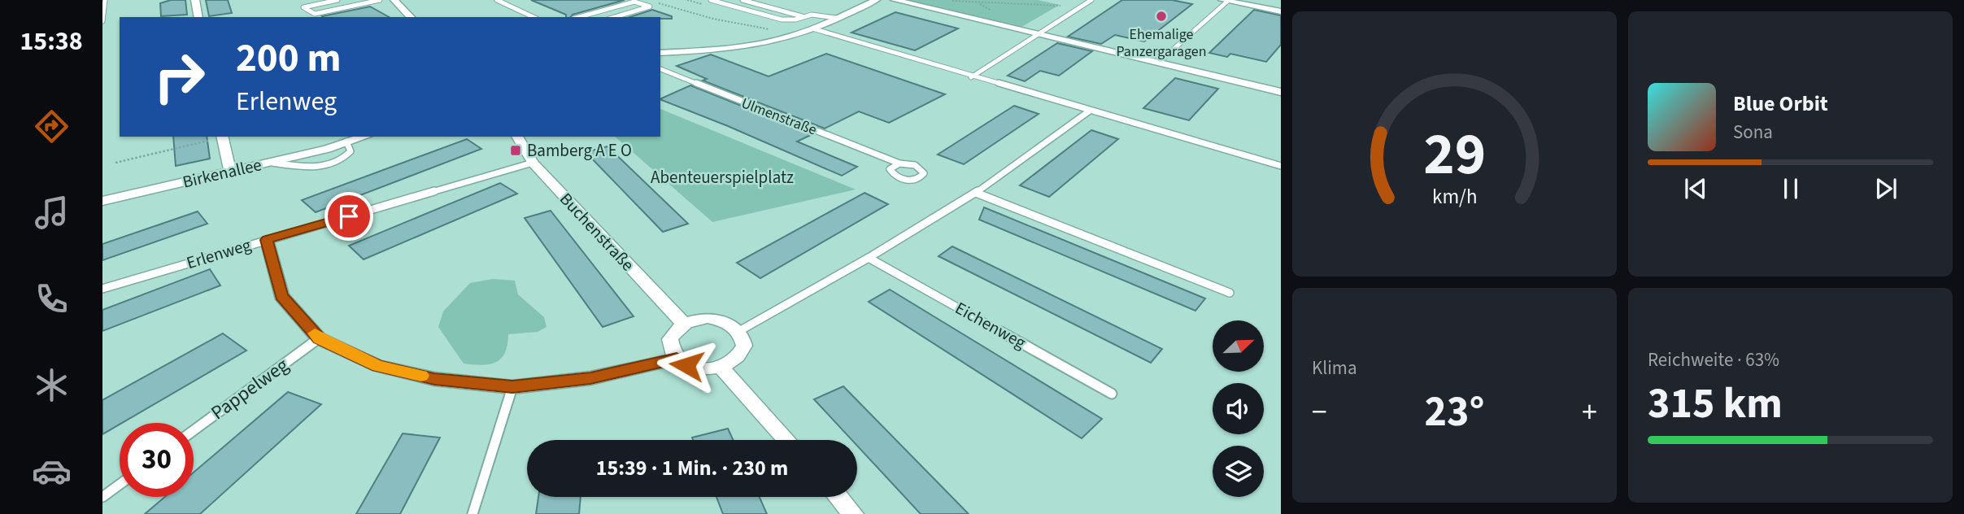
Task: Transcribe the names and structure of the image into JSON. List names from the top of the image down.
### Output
{
  "streets": {
    "street": ["Birkenallee", "Buchenstraße"],
    "lane": [
      "Ulmenstraße",
      "Erlenweg",
      "Eichenweg",
      "Pappelweg"
    ]
  },
  "crossings": [
    ["Buchenstraße", "Erlenweg"]
  ],
  "parks": ["Abenteuerspielplatz"],
  "places": {
    "other": ["Ehemalige Panzergaragen"],
    "transit": ["Bamberg A E O"]
  },
  "north": "top right",
  "page": {
    "tabs": "15:38",
    "turn": ["200 m", "Erlenweg"],
    "song": ["Blue Orbit", "Sona"],
    "tile": [
      "Klima",
      ["Reichweite · 63%", "315 km"]
    ],
    "heat": ["−", "23°", "+"],
    "limit": "30",
    "trip": "15:39 · 1 Min. · 230 m",
    "gauge": ["29", "km/h"]
  }
}
